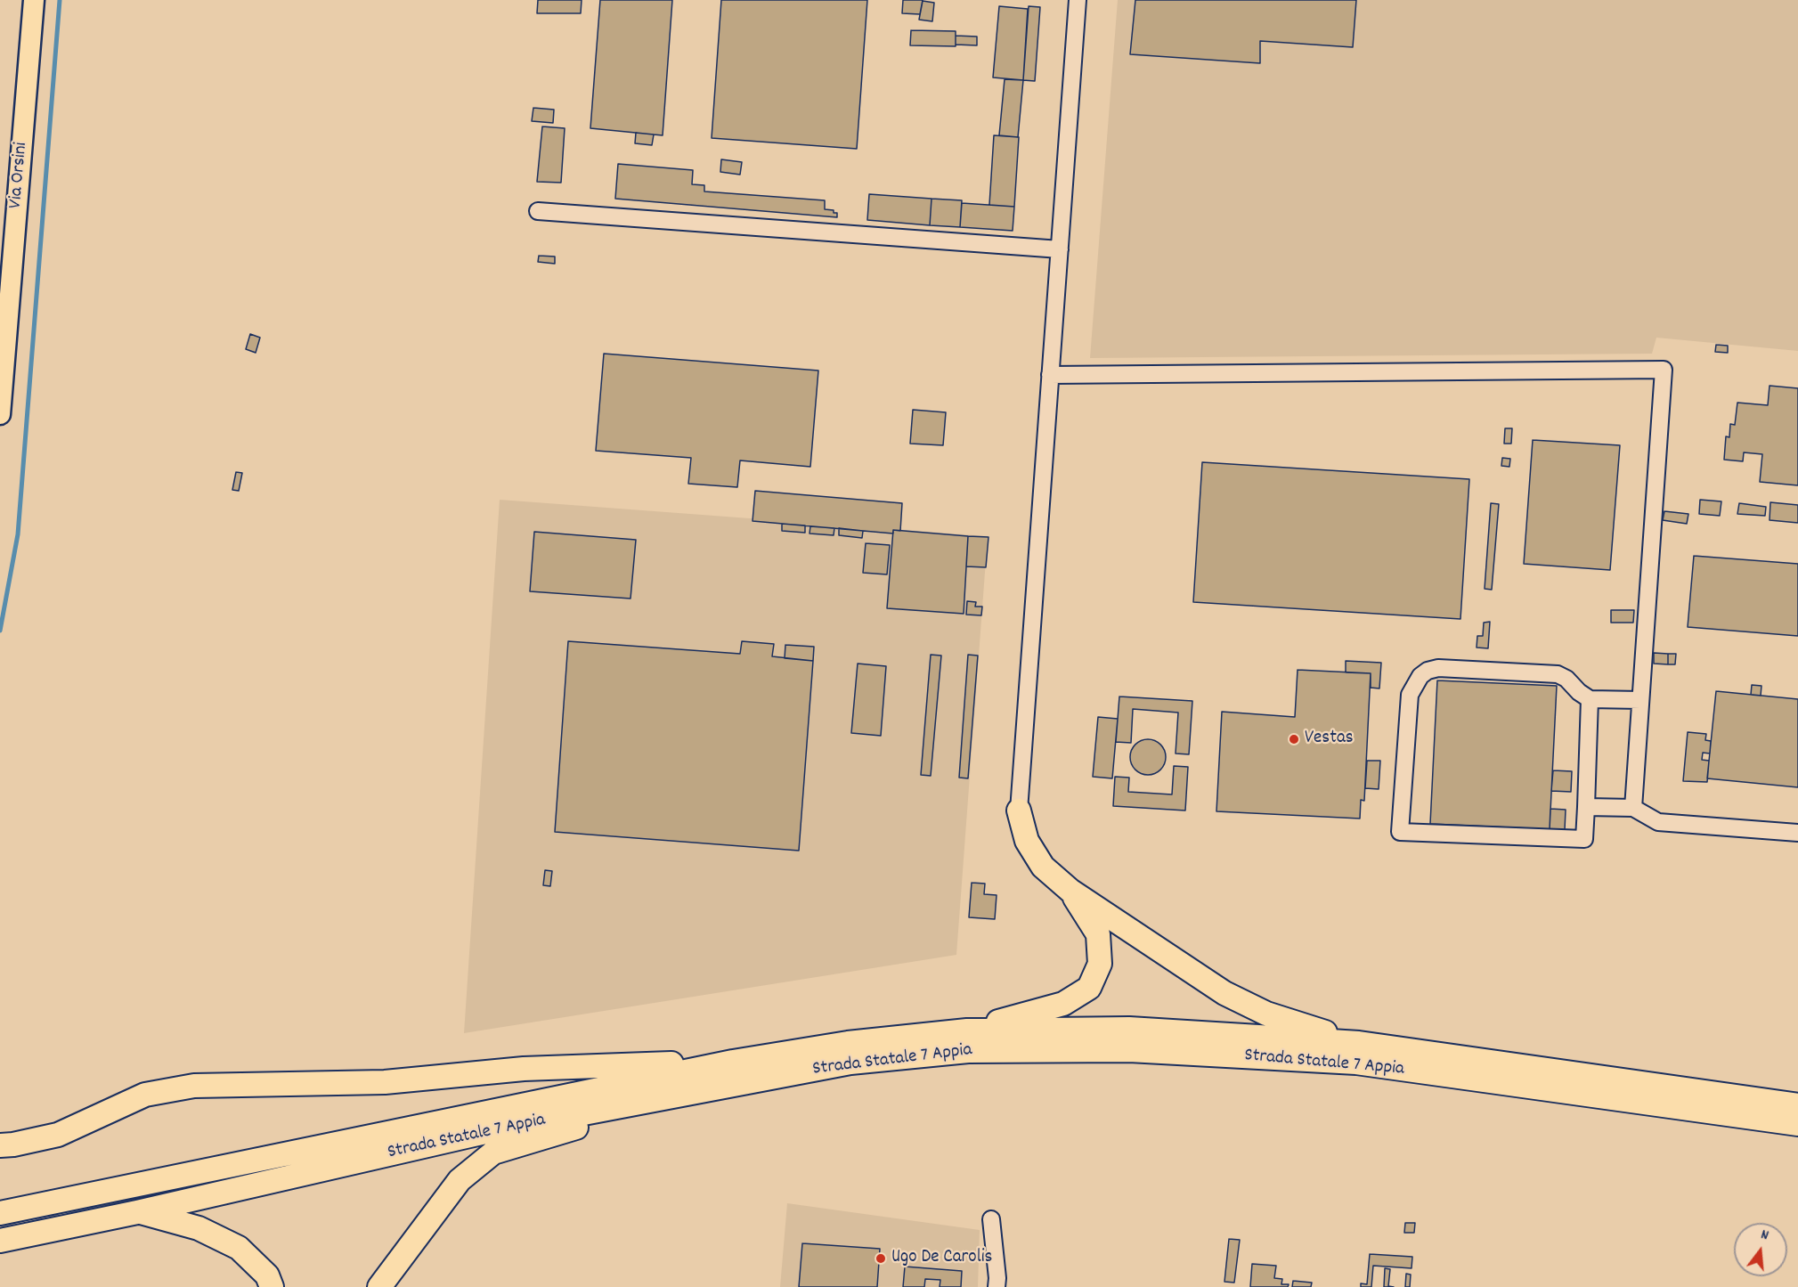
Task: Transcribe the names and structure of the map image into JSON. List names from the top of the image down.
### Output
{
  "streets": {
    "highway": ["Strada Statale 7 Appia"],
    "main road": ["Via Orsini"]
  },
  "places": ["Vestas", "Ugo De Carolis"],
  "north": "top"
}
